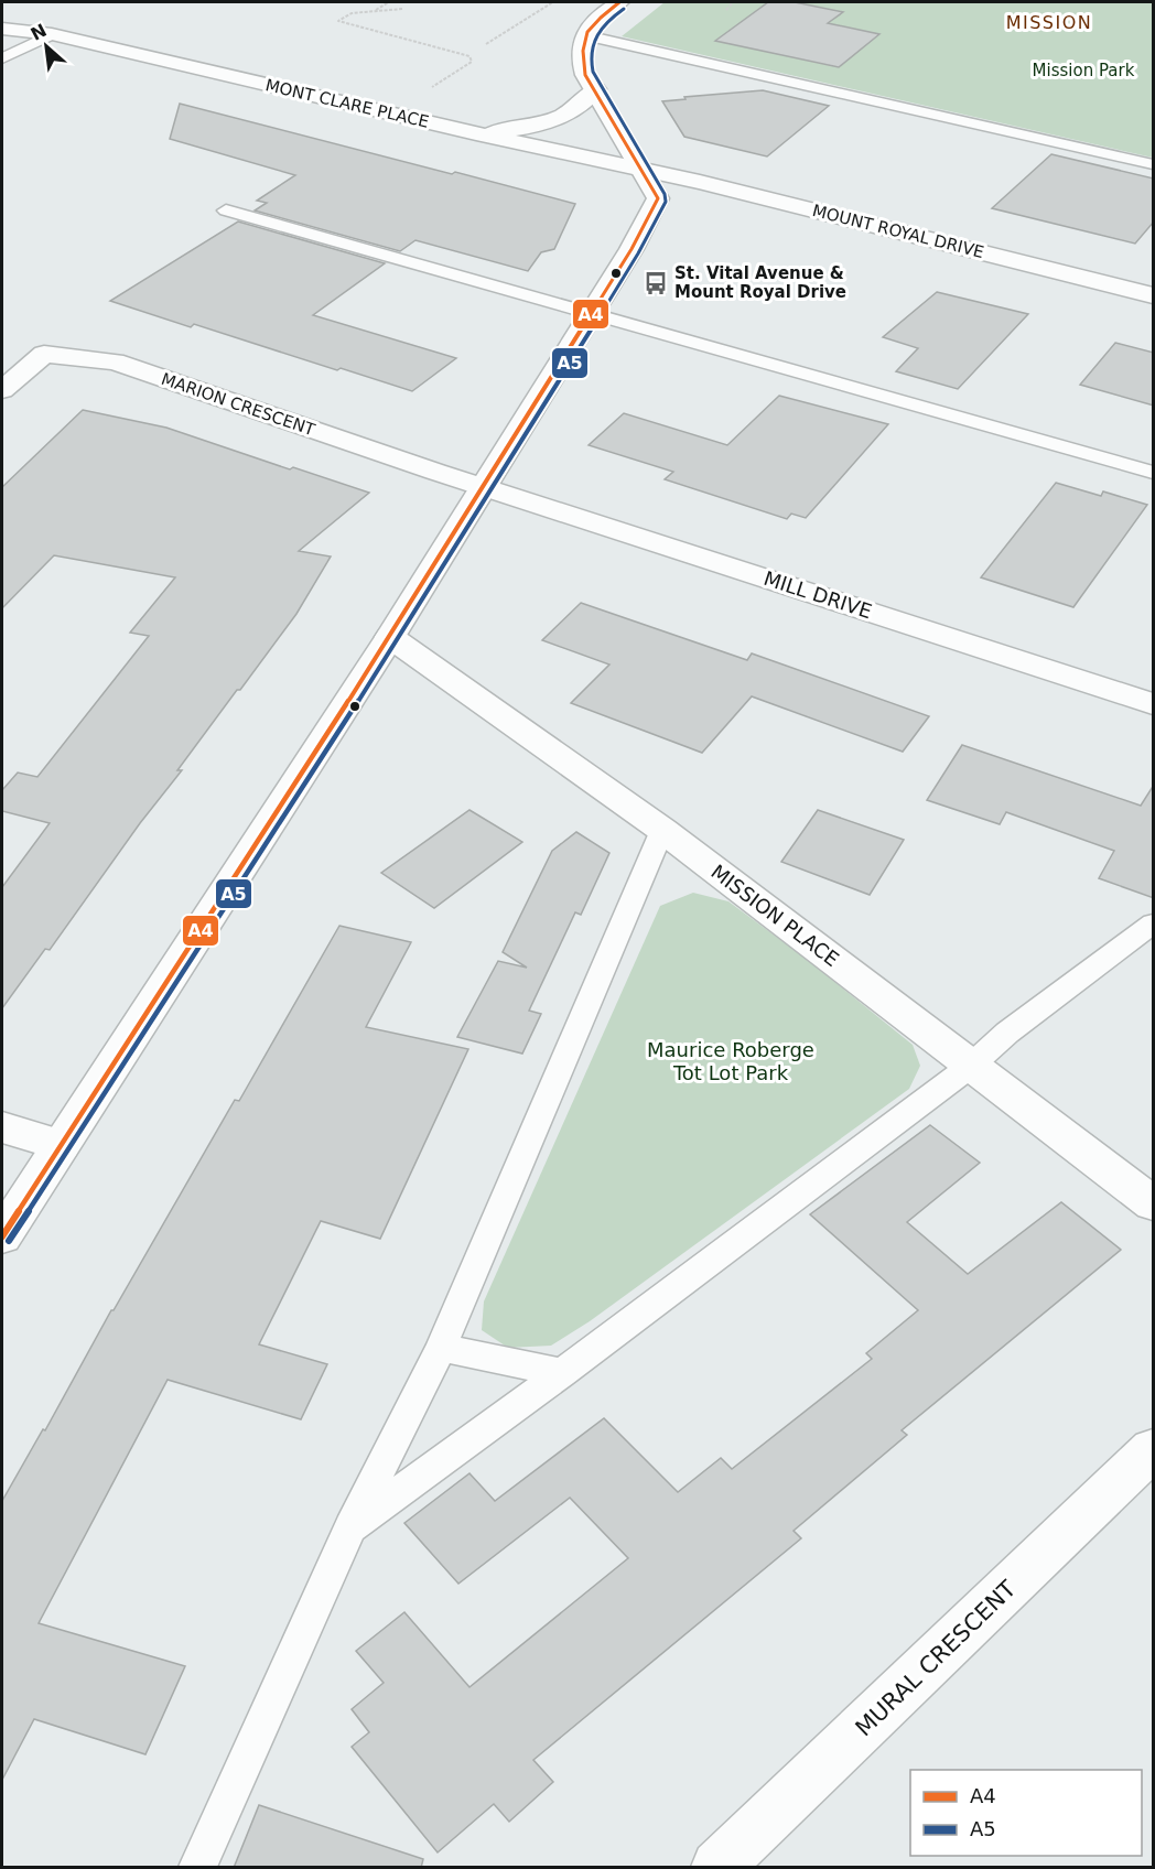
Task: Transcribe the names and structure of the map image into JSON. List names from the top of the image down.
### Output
{
  "streets": {
    "street": [
      "MONT CLARE PLACE",
      "MOUNT ROYAL DRIVE",
      "MARION CRESCENT",
      "MILL DRIVE",
      "MISSION PLACE",
      "MURAL CRESCENT"
    ]
  },
  "crossings": [
    ["MONT CLARE PLACE", "MOUNT ROYAL DRIVE"],
    ["MARION CRESCENT", "MILL DRIVE"]
  ],
  "districts": ["MISSION"],
  "parks": ["Mission Park", "Maurice Roberge Tot Lot Park"],
  "places": {
    "bus stop": ["St. Vital Avenue & Mount Royal Drive"]
  },
  "lines": ["transit line A4", "transit line A5"],
  "legend": ["A4", "A5"],
  "north": "top left"
}
